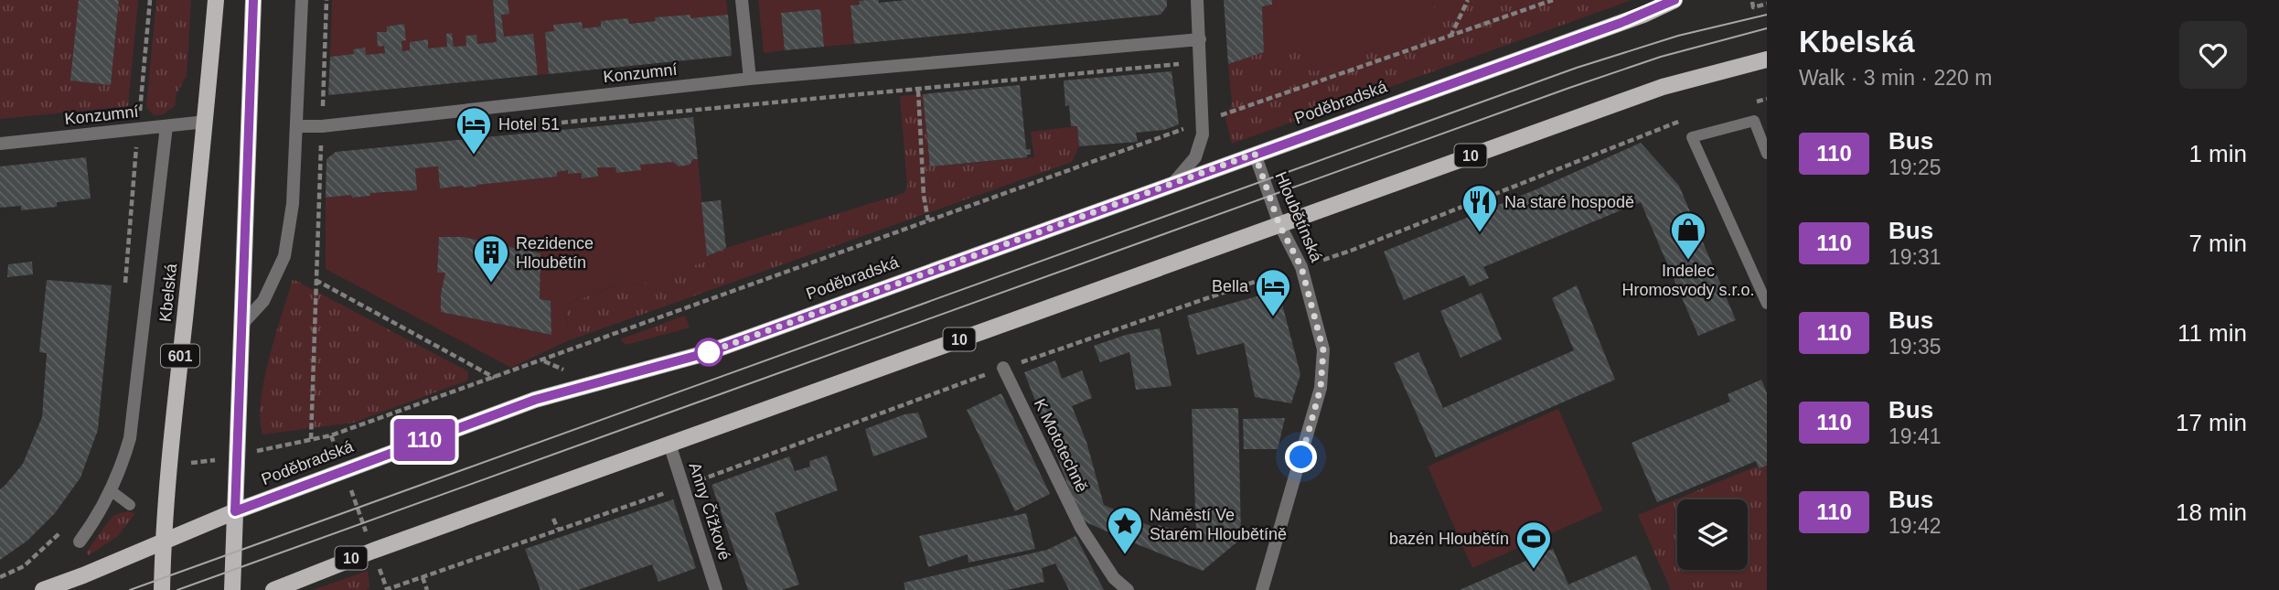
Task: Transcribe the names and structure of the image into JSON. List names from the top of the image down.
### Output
{
  "streets": {
    "main road": [
      "Poděbradská",
      "10",
      "Kbelská",
      "601"
    ],
    "street": [
      "Konzumní",
      "Hloubětínská",
      "K Mototechně",
      "Anny Čížkové"
    ]
  },
  "crossings": [
    ["Konzumní", "Kbelská"],
    ["Poděbradská", "Hloubětínská"],
    ["Poděbradská", "Kbelská"],
    ["10", "Hloubětínská"],
    ["10", "Anny Čížkové"]
  ],
  "places": {
    "hotel": ["Hotel 51", "Bella"],
    "restaurant": ["Na staré hospodě"],
    "shop": ["Indelec Hromosvody s.r.o."],
    "building": ["Rezidence Hloubětín"],
    "place": ["Náměstí Ve Starém Hloubětíně"],
    "sports": ["bazén Hloubětín"]
  },
  "lines": ["bus line 110"],
  "page": {
    "on_map": "110",
    "heading": ["Kbelská", "Walk · 3 min · 220 m"],
    "list": [
      {
        "mark": "110",
        "name": "Bus",
        "note": "19:25",
        "value": "1 min"
      },
      {
        "mark": "110",
        "name": "Bus",
        "note": "19:31",
        "value": "7 min"
      },
      {
        "mark": "110",
        "name": "Bus",
        "note": "19:35",
        "value": "11 min"
      },
      {
        "mark": "110",
        "name": "Bus",
        "note": "19:41",
        "value": "17 min"
      },
      {
        "mark": "110",
        "name": "Bus",
        "note": "19:42",
        "value": "18 min"
      }
    ]
  }
}
